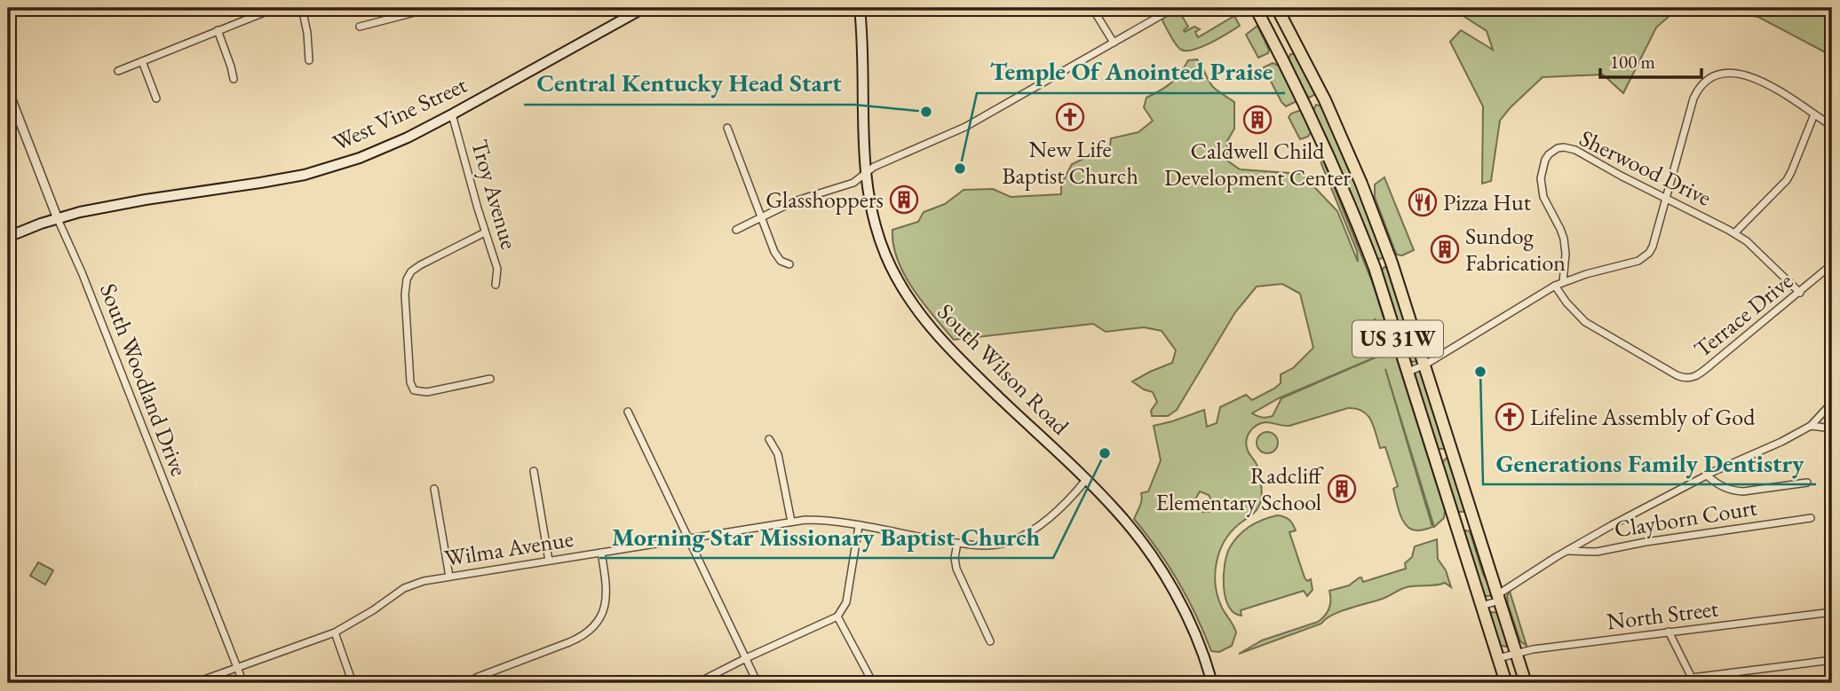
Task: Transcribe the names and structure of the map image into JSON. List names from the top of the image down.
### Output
{
  "streets": {
    "highway": ["US 31W"],
    "main road": ["West Vine Street", "South Wilson Road"],
    "street": [
      "Sherwood Drive",
      "Troy Avenue",
      "Terrace Drive",
      "South Woodland Drive",
      "Clayborn Court",
      "Wilma Avenue",
      "North Street"
    ]
  },
  "crossings": [
    ["West Vine Street", "Troy Avenue"],
    ["West Vine Street", "South Woodland Drive"],
    ["Sherwood Drive", "Terrace Drive"],
    ["US 31W", "North Street"],
    ["South Wilson Road", "Wilma Avenue"],
    ["South Woodland Drive", "Wilma Avenue"]
  ],
  "places": {
    "other": [
      "Central Kentucky Head Start",
      "Temple Of Anointed Praise",
      "Generations Family Dentistry",
      "Morning Star Missionary Baptist Church"
    ],
    "church": ["New Life Baptist Church", "Lifeline Assembly of God"],
    "building": [
      "Caldwell Child Development Center",
      "Glasshoppers",
      "Sundog Fabrication",
      "Radcliff Elementary School"
    ],
    "restaurant": ["Pizza Hut"]
  },
  "scale_bar": "100 m"
}
